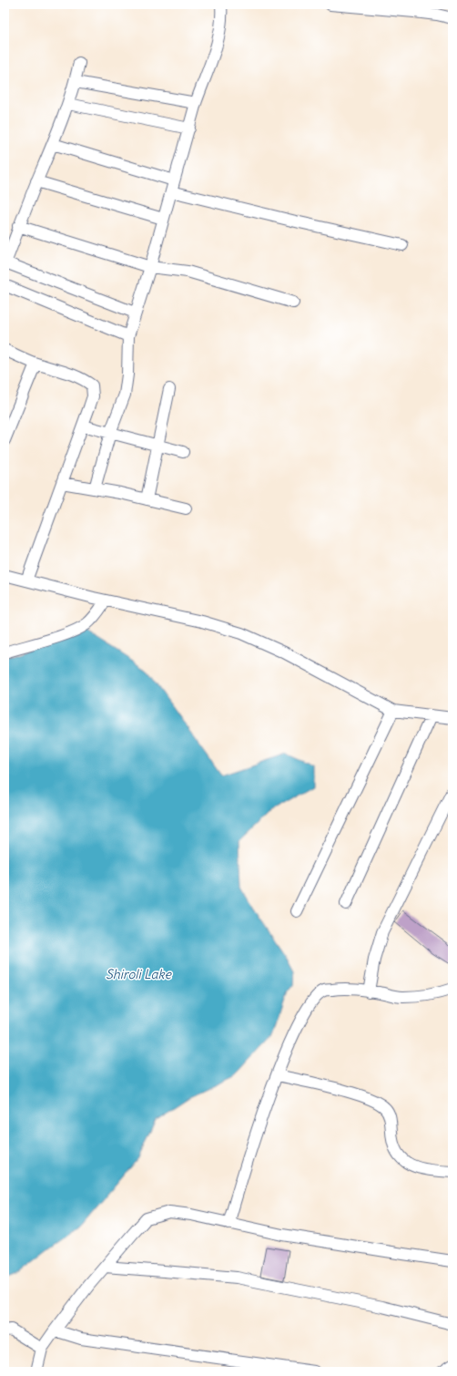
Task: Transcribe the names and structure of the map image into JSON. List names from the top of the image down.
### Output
{
  "water": ["Shiroli Lake"]
}
